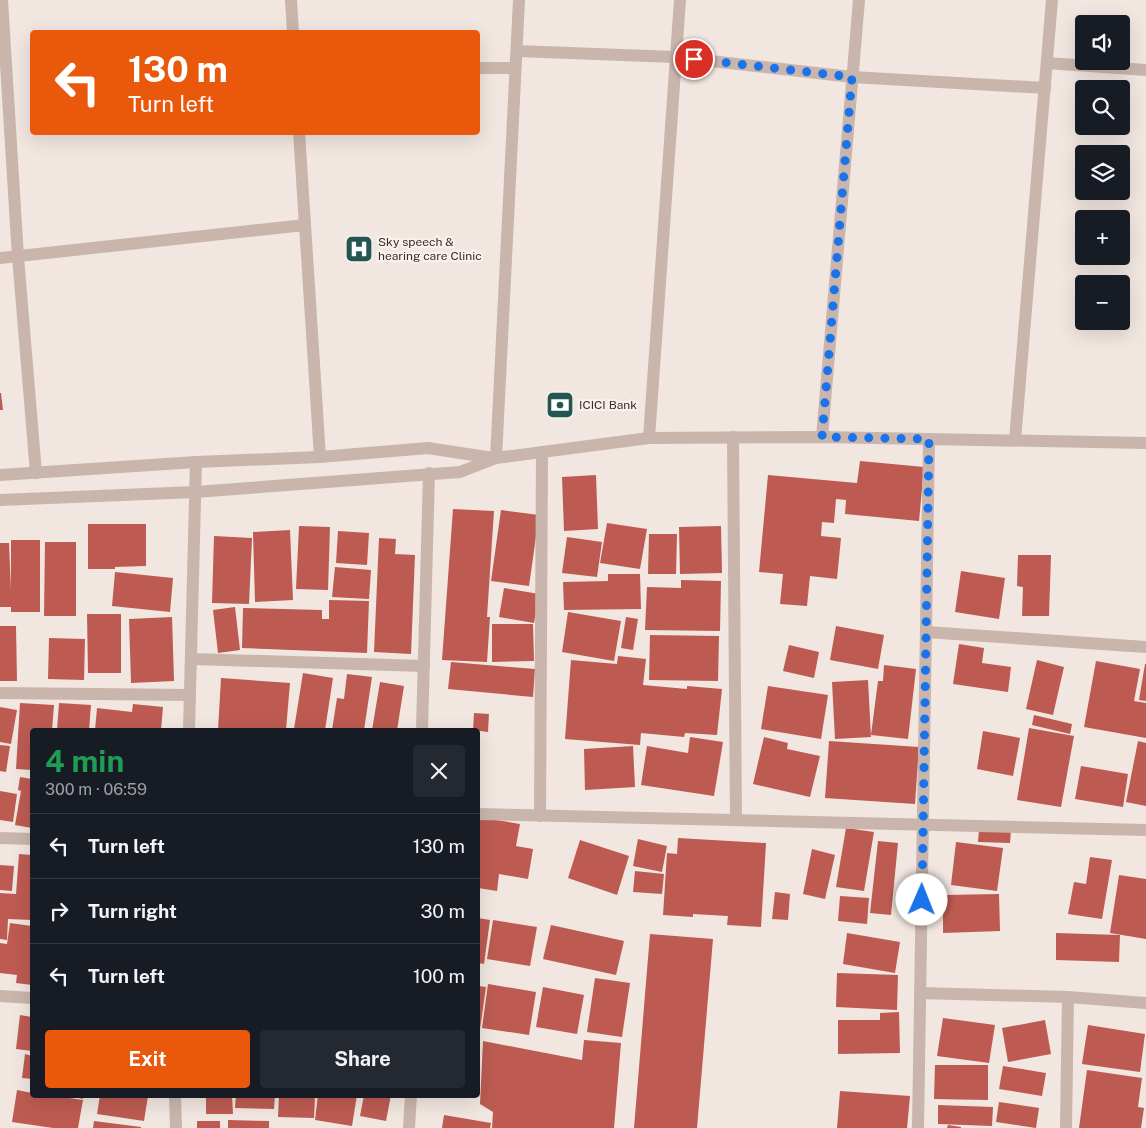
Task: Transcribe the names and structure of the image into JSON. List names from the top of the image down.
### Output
{
  "places": {
    "hospital": ["Sky speech & hearing care Clinic"],
    "bank": ["ICICI Bank"]
  },
  "page": {
    "map_buttons": ["+", "−"],
    "turn": ["130 m", "Turn left"],
    "heading": ["4 min", "300 m · 06:59"],
    "list": [
      {
        "name": "Turn left",
        "value": "130 m"
      },
      {
        "name": "Turn right",
        "value": "30 m"
      },
      {
        "name": "Turn left",
        "value": "100 m"
      }
    ],
    "buttons": ["Exit", "Share"]
  }
}
